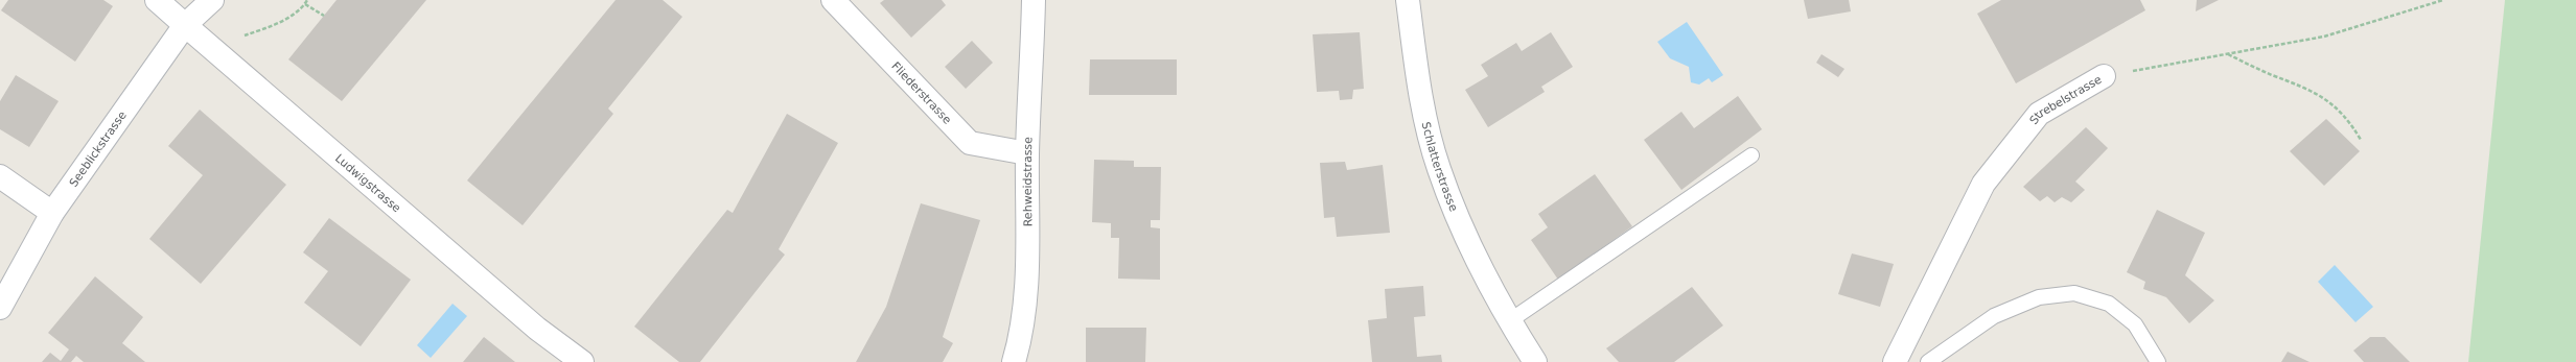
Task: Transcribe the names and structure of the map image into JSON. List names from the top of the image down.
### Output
{
  "streets": {
    "street": [
      "Fliederstrasse",
      "Strebelstrasse",
      "Seeblickstrasse",
      "Schlatterstrasse",
      "Rehweidstrasse",
      "Ludwigstrasse"
    ]
  },
  "crossings": [
    ["Fliederstrasse", "Rehweidstrasse"],
    ["Seeblickstrasse", "Ludwigstrasse"]
  ]
}
